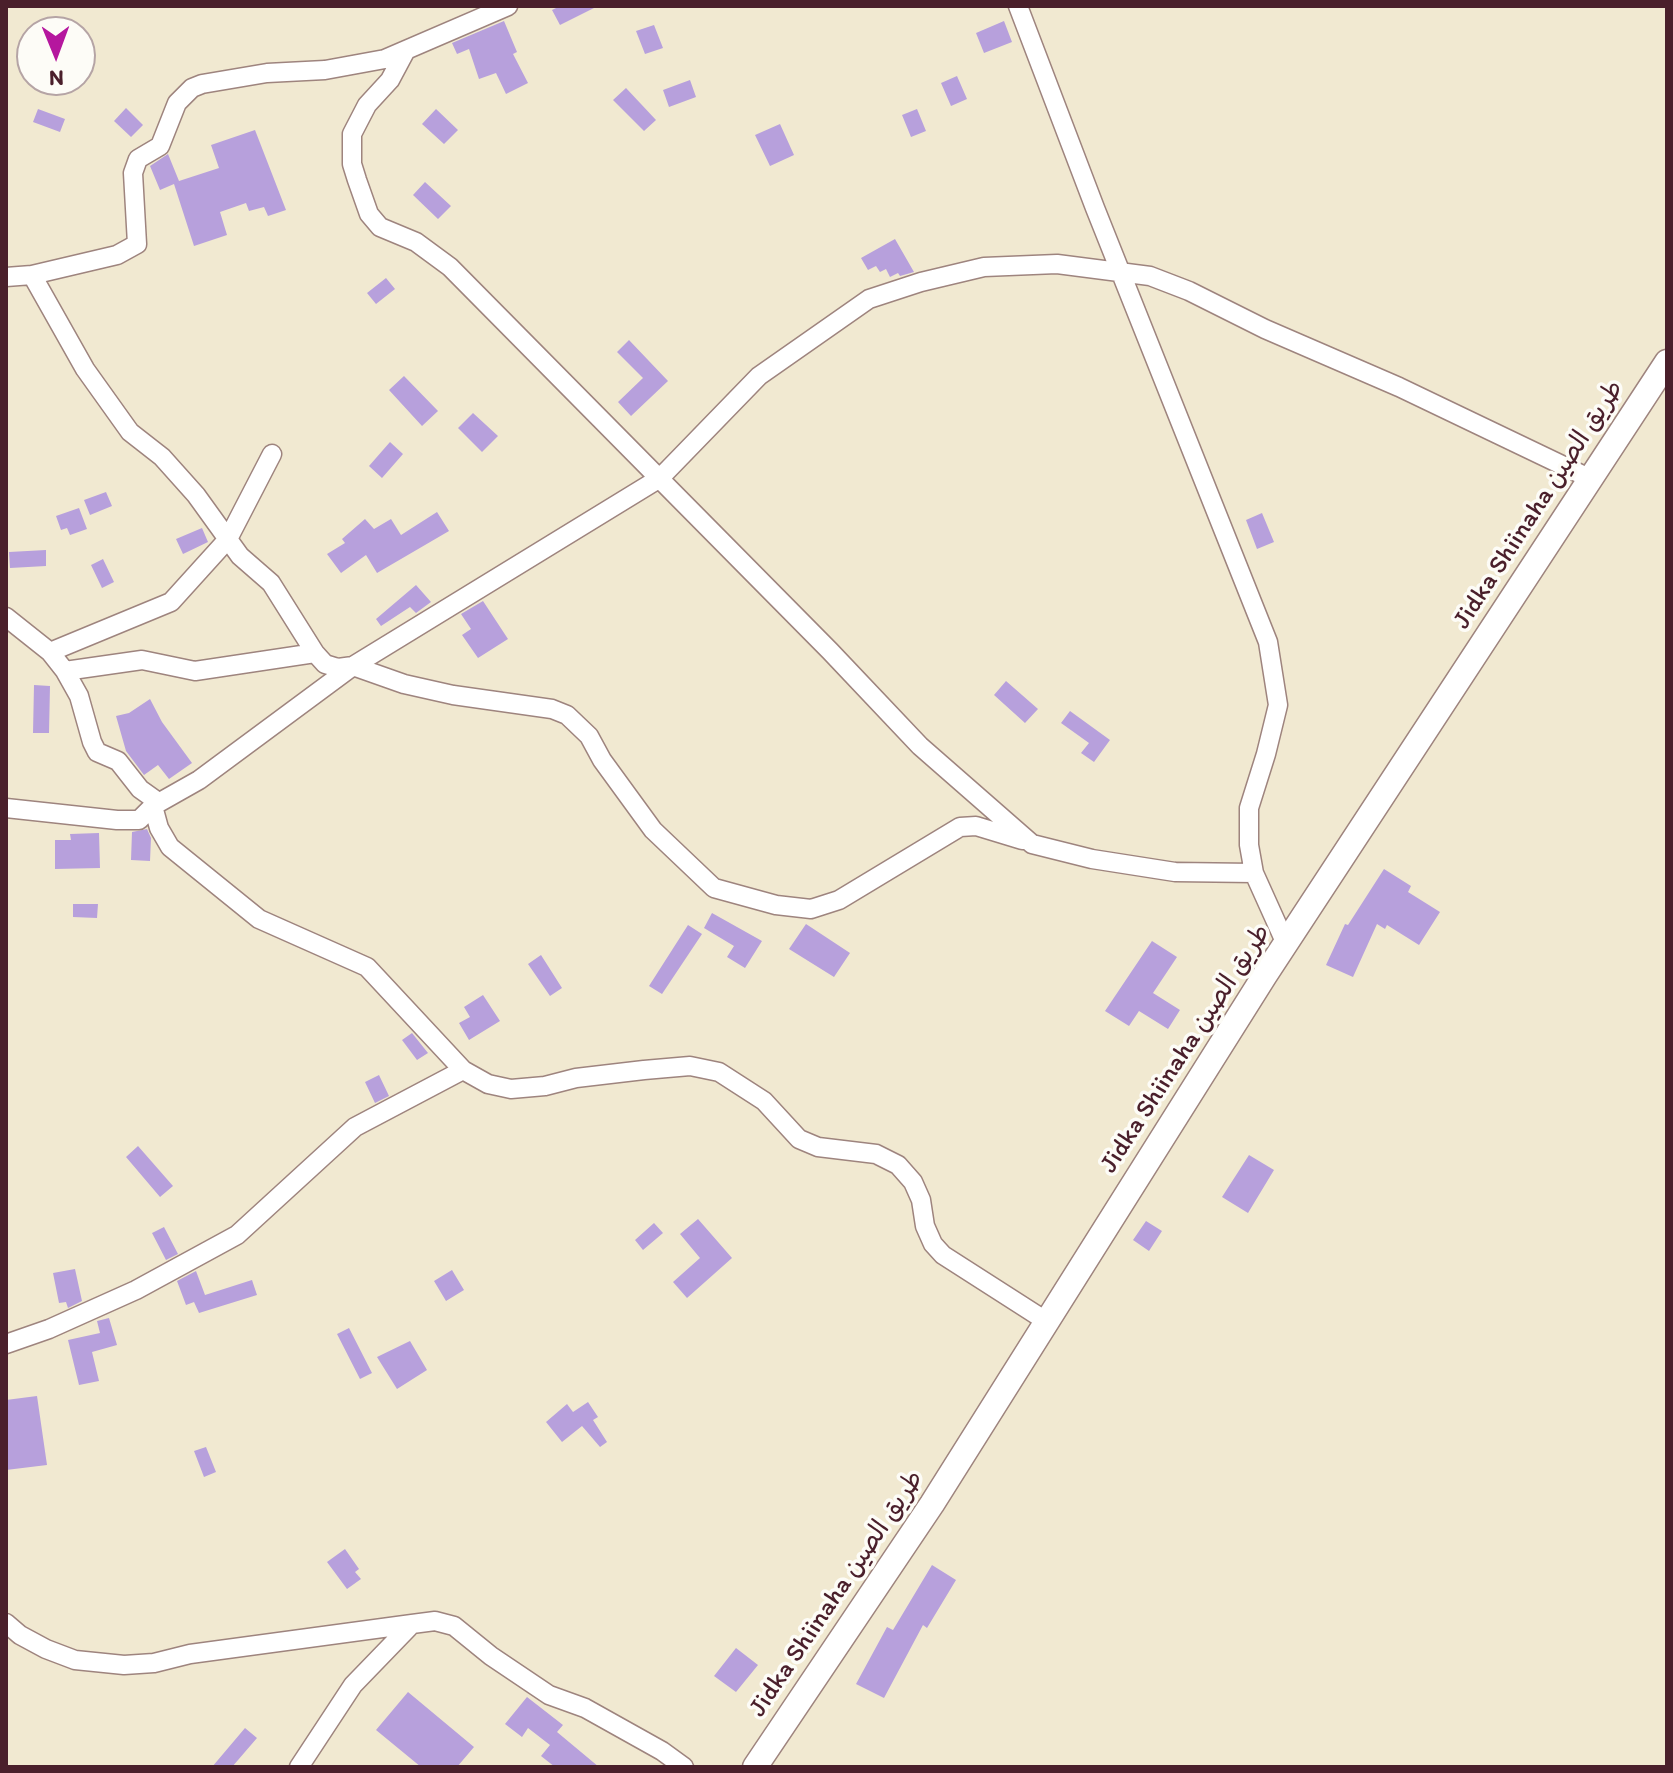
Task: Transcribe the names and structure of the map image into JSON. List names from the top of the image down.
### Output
{
  "streets": {
    "main road": ["Jidka Shiinaha طريق الصين"]
  },
  "north": "bottom"
}
